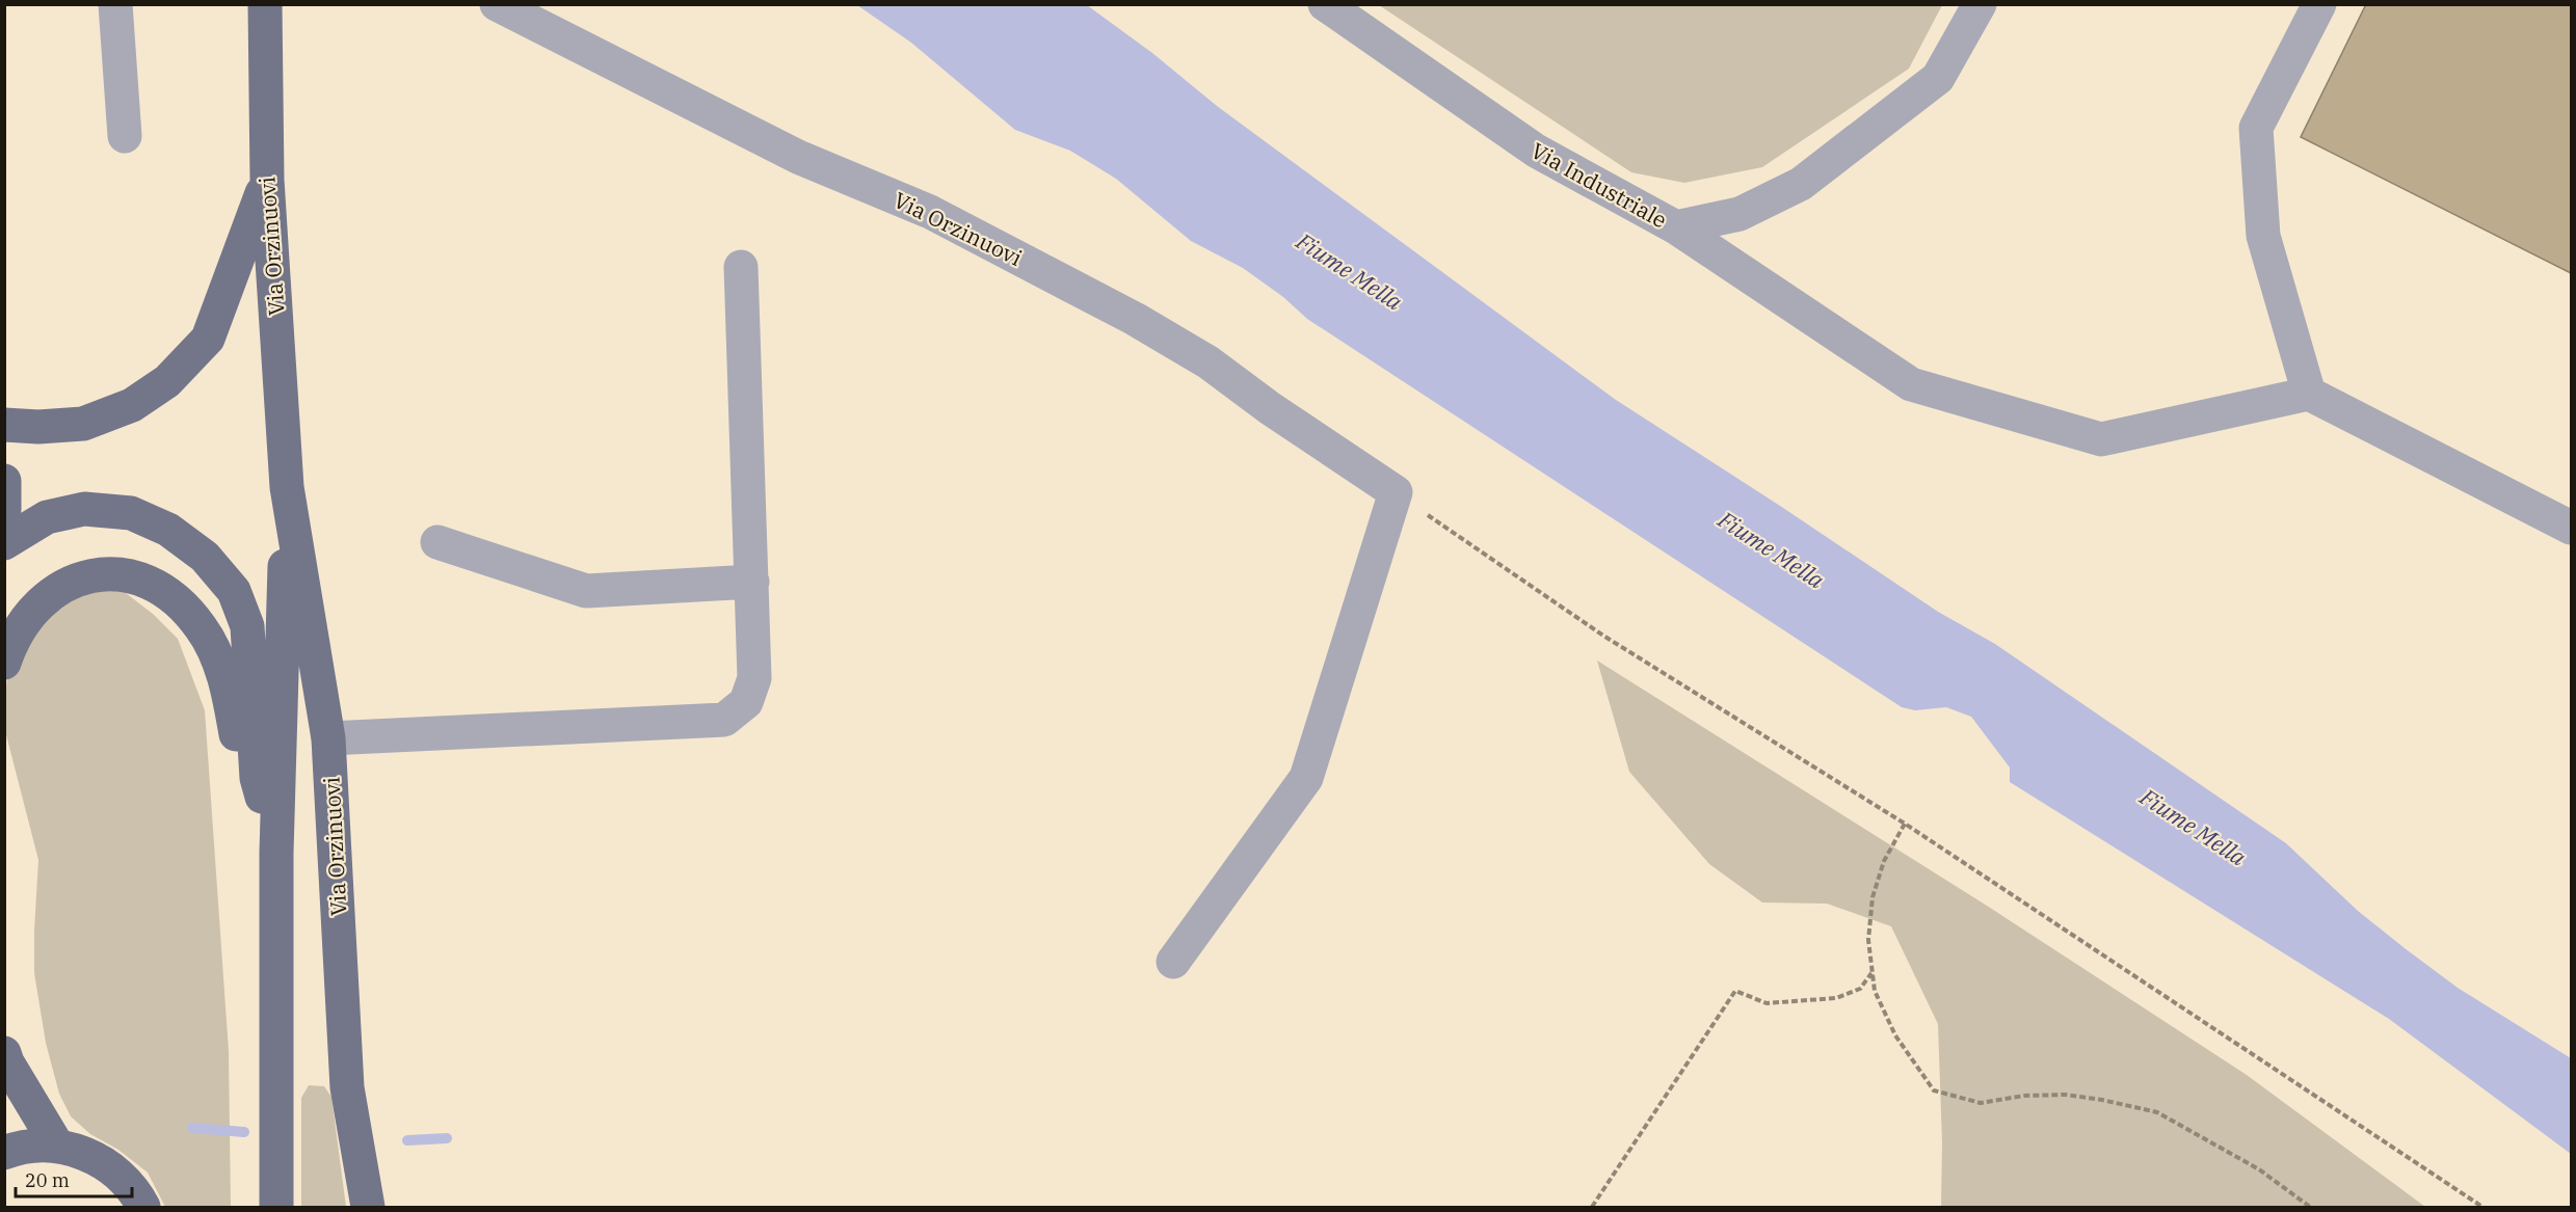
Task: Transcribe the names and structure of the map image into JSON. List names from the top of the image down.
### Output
{
  "streets": {
    "main road": ["Via Orzinuovi"],
    "street": ["Via Industriale"]
  },
  "water": ["Fiume Mella"],
  "scale_bar": "20 m"
}
